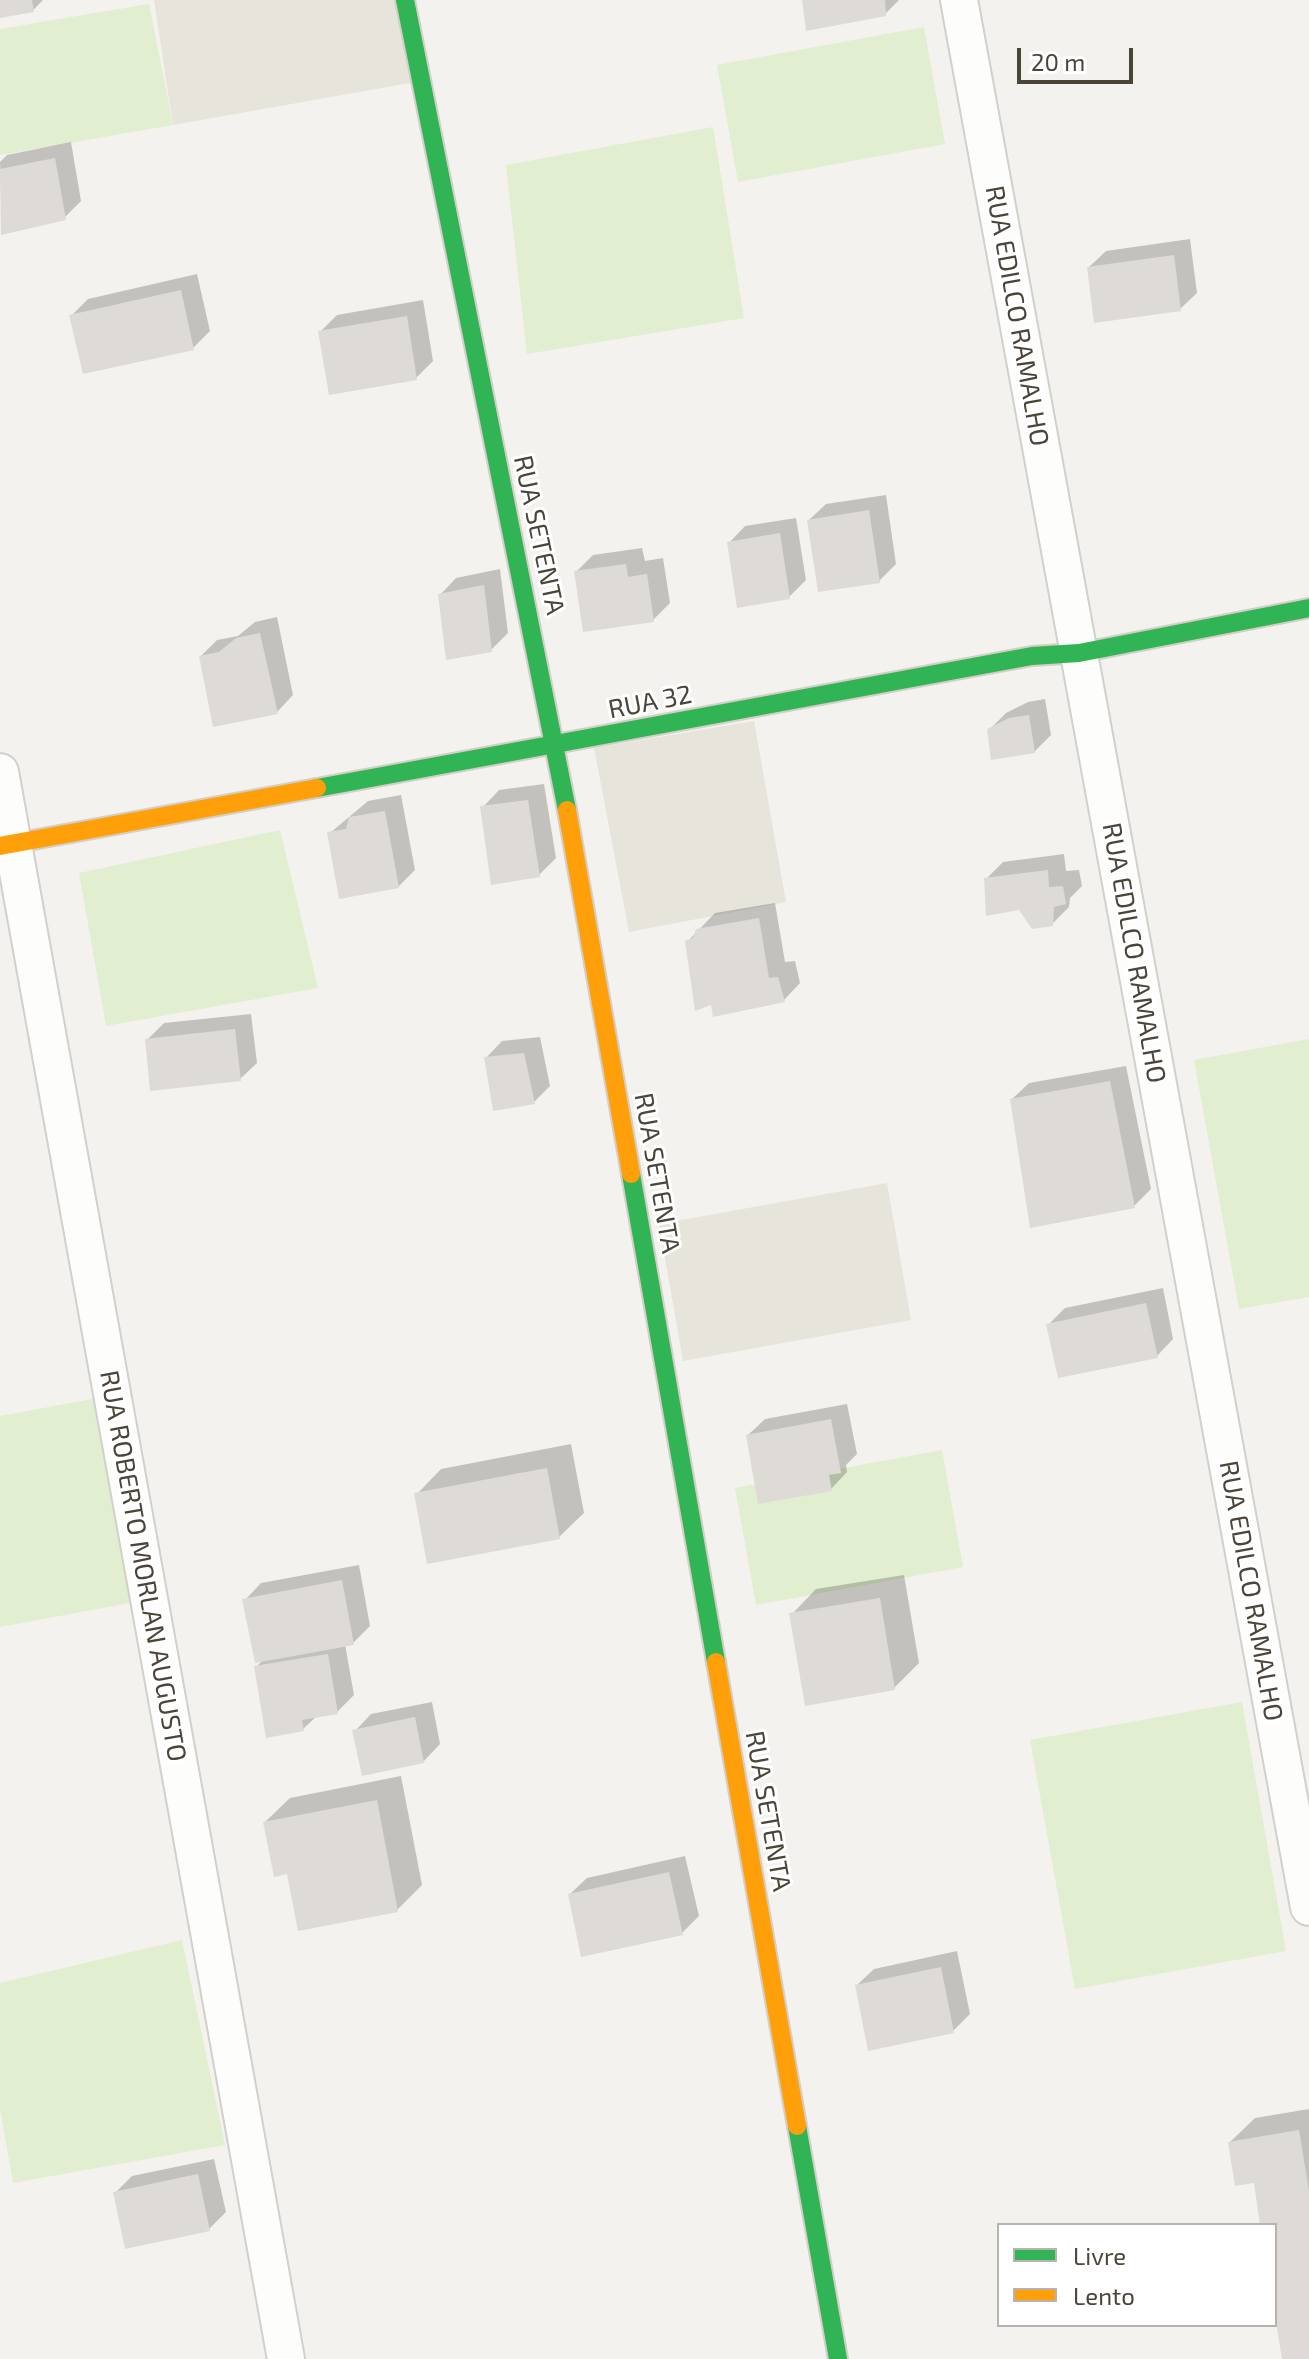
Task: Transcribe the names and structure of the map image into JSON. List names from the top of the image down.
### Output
{
  "streets": {
    "street": [
      "RUA EDILCO RAMALHO",
      "RUA SETENTA",
      "RUA 32",
      "RUA ROBERTO MORLAN AUGUSTO"
    ]
  },
  "crossings": [
    ["RUA EDILCO RAMALHO", "RUA 32"],
    ["RUA SETENTA", "RUA 32"],
    ["RUA 32", "RUA ROBERTO MORLAN AUGUSTO"]
  ],
  "legend": ["Livre", "Lento"],
  "scale_bar": "20 m"
}
